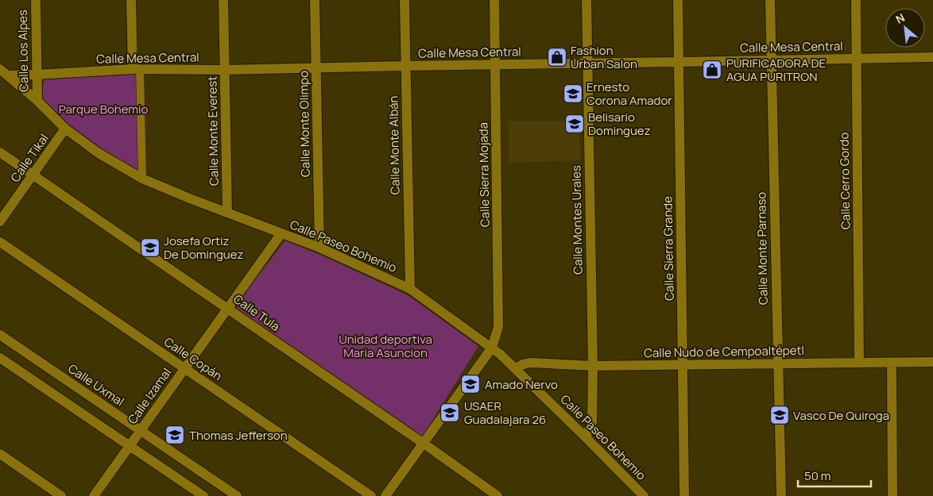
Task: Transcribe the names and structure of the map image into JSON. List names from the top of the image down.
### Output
{
  "streets": {
    "street": [
      "Calle Mesa Central",
      "Calle Los Alpes",
      "Calle Monte Olimpo",
      "Calle Monte Everest",
      "Calle Monte Albán",
      "Calle Tikal",
      "Calle Sierra Mojada",
      "Calle Cerro Gordo",
      "Calle Montes Urales",
      "Calle Paseo Bohemio",
      "Calle Sierra Grande",
      "Calle Monte Parnaso",
      "Calle Tula",
      "Calle Nudo de Cempoaltépetl",
      "Calle Copán",
      "Calle Uxmal",
      "Calle Izamal"
    ]
  },
  "crossings": [
    ["Calle Mesa Central", "Calle Los Alpes"],
    ["Calle Mesa Central", "Calle Monte Olimpo"],
    ["Calle Mesa Central", "Calle Monte Everest"],
    ["Calle Mesa Central", "Calle Monte Albán"],
    ["Calle Mesa Central", "Calle Sierra Mojada"],
    ["Calle Mesa Central", "Calle Cerro Gordo"],
    ["Calle Mesa Central", "Calle Montes Urales"],
    ["Calle Mesa Central", "Calle Paseo Bohemio"],
    ["Calle Mesa Central", "Calle Sierra Grande"],
    ["Calle Mesa Central", "Calle Monte Parnaso"],
    ["Calle Los Alpes", "Calle Paseo Bohemio"],
    ["Calle Monte Olimpo", "Calle Paseo Bohemio"],
    ["Calle Monte Everest", "Calle Paseo Bohemio"],
    ["Calle Monte Albán", "Calle Paseo Bohemio"],
    ["Calle Tikal", "Calle Paseo Bohemio"],
    ["Calle Tikal", "Calle Tula"],
    ["Calle Sierra Mojada", "Calle Paseo Bohemio"],
    ["Calle Sierra Mojada", "Calle Tula"],
    ["Calle Cerro Gordo", "Calle Nudo de Cempoaltépetl"],
    ["Calle Montes Urales", "Calle Paseo Bohemio"],
    ["Calle Montes Urales", "Calle Nudo de Cempoaltépetl"],
    ["Calle Paseo Bohemio", "Calle Nudo de Cempoaltépetl"],
    ["Calle Paseo Bohemio", "Calle Izamal"],
    ["Calle Sierra Grande", "Calle Nudo de Cempoaltépetl"],
    ["Calle Monte Parnaso", "Calle Nudo de Cempoaltépetl"],
    ["Calle Tula", "Calle Izamal"],
    ["Calle Copán", "Calle Izamal"],
    ["Calle Uxmal", "Calle Izamal"]
  ],
  "parks": ["Parque Bohemio", "Unidad deportiva Maria Asuncion"],
  "places": {
    "shop": ["Fashion Urban Salon", "PURIFICADORA DE AGUA PURITRON"],
    "school or university": [
      "Ernesto Corona Amador",
      "Belisario Dominguez",
      "Josefa Ortiz De Dominguez",
      "Amado Nervo",
      "USAER Guadalajara 26",
      "Vasco De Quiroga",
      "Thomas Jefferson"
    ]
  },
  "scale_bar": "50 m",
  "north": "top left"
}
